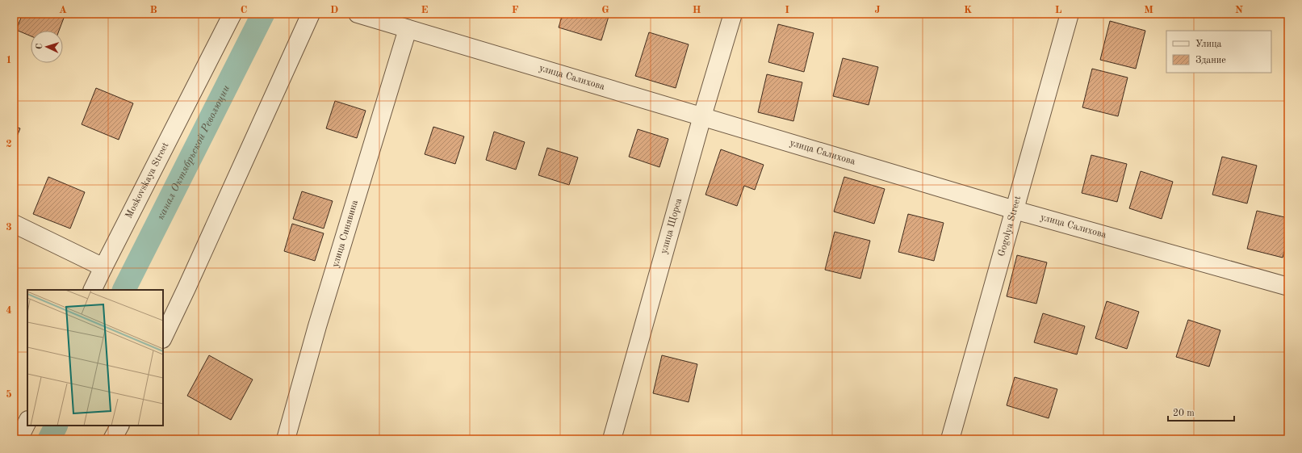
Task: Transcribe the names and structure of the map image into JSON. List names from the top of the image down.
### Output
{
  "streets": {
    "street": [
      "улица Салихова",
      "Moskovskaya Street",
      "улица Щорса",
      "Gogolya Street",
      "улица Синявина"
    ]
  },
  "crossings": [
    ["улица Салихова", "улица Щорса"],
    ["улица Салихова", "Gogolya Street"],
    ["улица Салихова", "улица Синявина"]
  ],
  "water": ["канал Октябрьской Революции"],
  "legend": ["Улица", "Здание"],
  "scale_bar": "20 m",
  "north": "left",
  "grid": {
    "columns": [
      "A",
      "B",
      "C",
      "D",
      "E",
      "F",
      "G",
      "H",
      "I",
      "J",
      "K",
      "L",
      "M",
      "N"
    ],
    "rows": [
      "1",
      "2",
      "3",
      "4",
      "5"
    ]
  }
}
